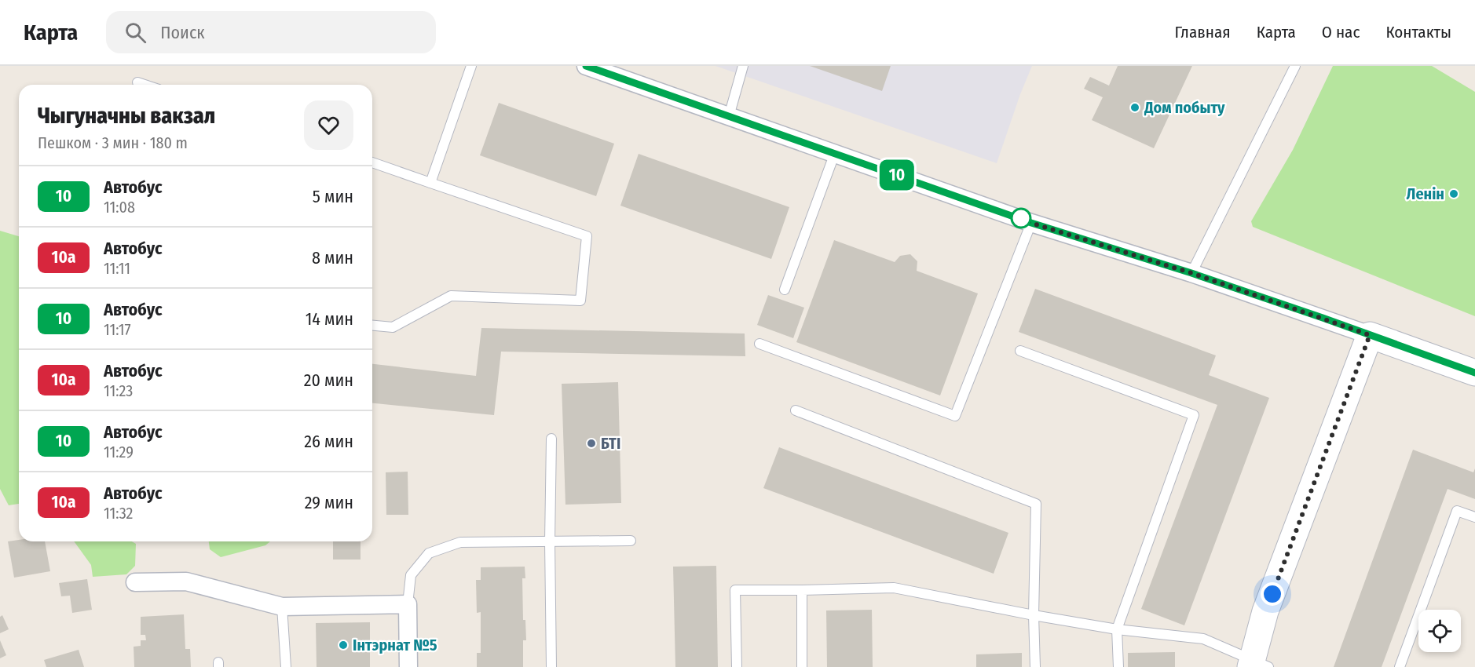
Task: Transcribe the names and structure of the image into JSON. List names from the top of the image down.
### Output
{
  "places": [
    "Дом побыту",
    "Ленін",
    "БТІ",
    "Інтэрнат №5"
  ],
  "lines": ["bus line 10"],
  "page": {
    "header": "Карта",
    "search": "Поиск",
    "nav": [
      "Главная",
      "Карта",
      "О нас",
      "Контакты"
    ],
    "on_map": "10",
    "heading": ["Чыгуначны вакзал", "Пешком · 3 мин · 180 m"],
    "list": [
      {
        "mark": "10",
        "name": "Автобус",
        "note": "11:08",
        "value": "5 мин"
      },
      {
        "mark": "10а",
        "name": "Автобус",
        "note": "11:11",
        "value": "8 мин"
      },
      {
        "mark": "10",
        "name": "Автобус",
        "note": "11:17",
        "value": "14 мин"
      },
      {
        "mark": "10а",
        "name": "Автобус",
        "note": "11:23",
        "value": "20 мин"
      },
      {
        "mark": "10",
        "name": "Автобус",
        "note": "11:29",
        "value": "26 мин"
      },
      {
        "mark": "10а",
        "name": "Автобус",
        "note": "11:32",
        "value": "29 мин"
      }
    ]
  }
}
